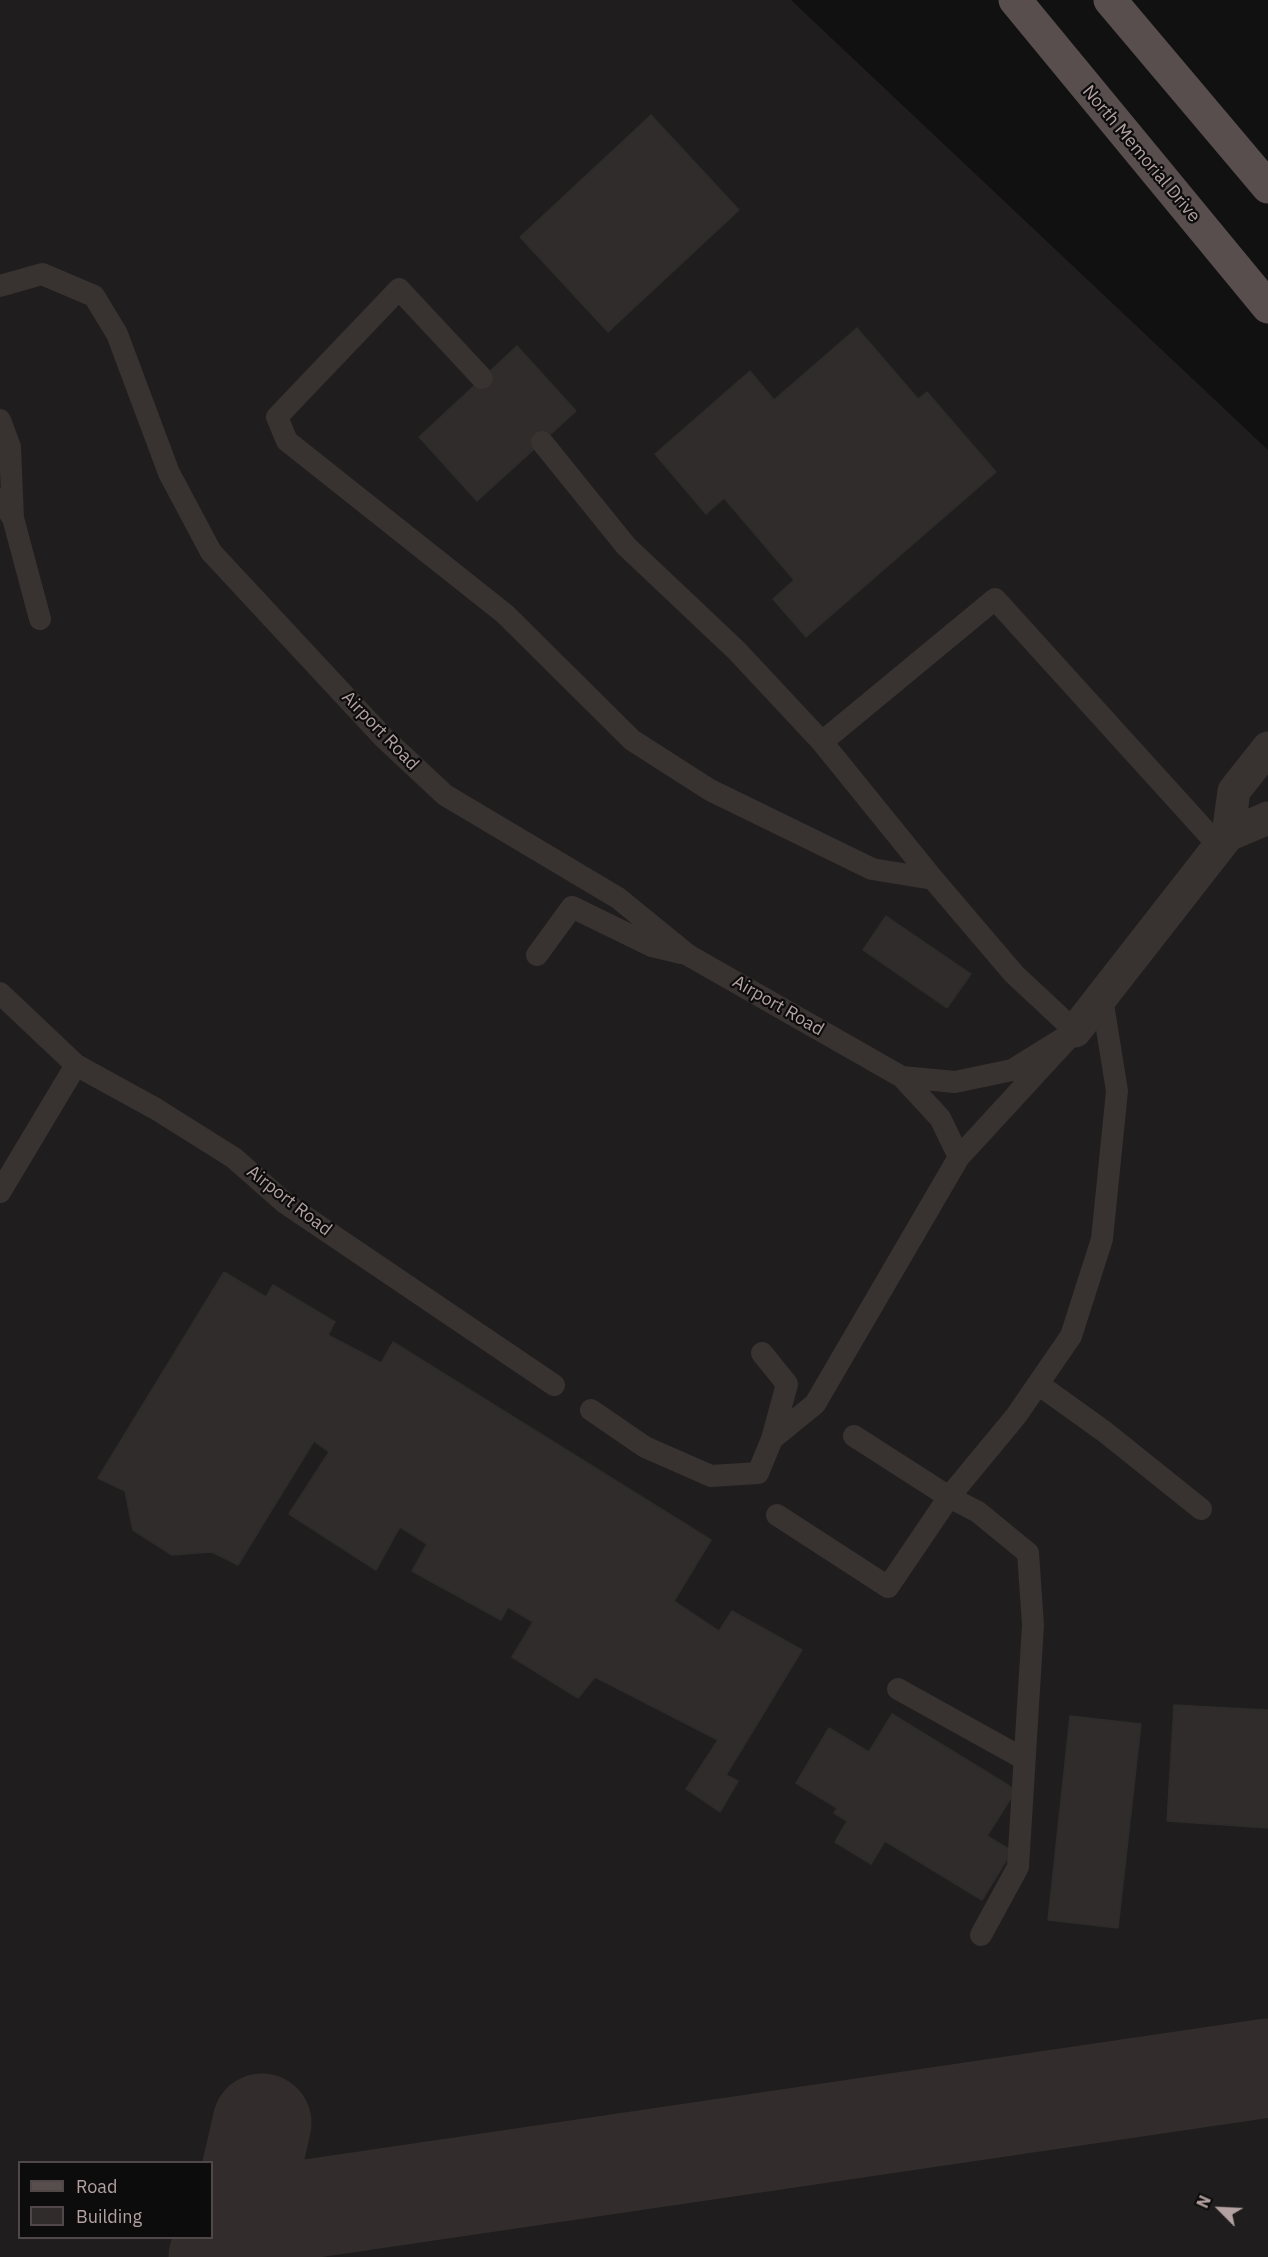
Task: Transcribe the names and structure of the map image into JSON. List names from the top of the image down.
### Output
{
  "streets": {
    "main road": ["North Memorial Drive"],
    "street": ["Airport Road"]
  },
  "legend": ["Road", "Building"],
  "north": "top left"
}
